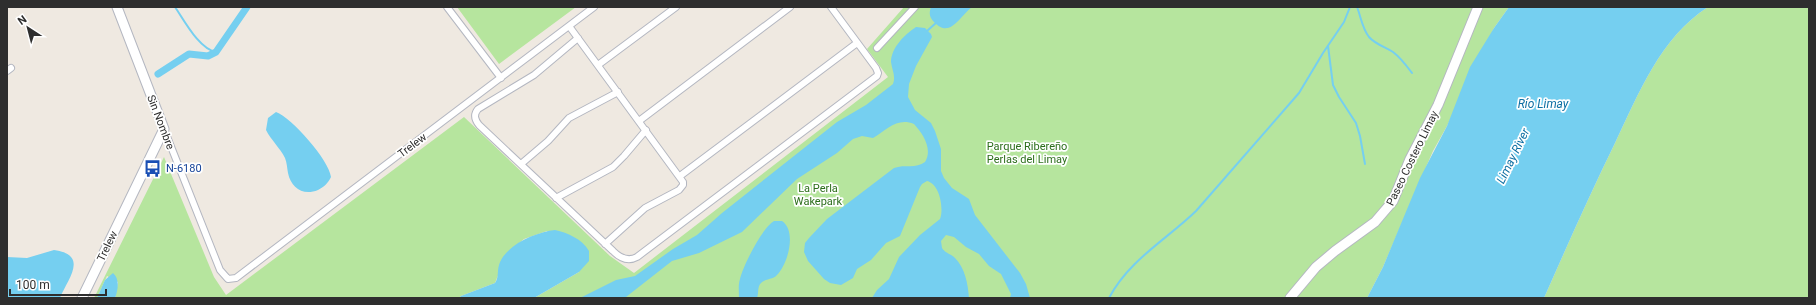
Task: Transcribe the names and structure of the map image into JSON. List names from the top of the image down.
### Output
{
  "streets": {
    "street": ["Sin Nombre", "Trelew", "Paseo Costero Limay"]
  },
  "crossings": [
    ["Sin Nombre", "Trelew"]
  ],
  "water": ["Río Limay", "Limay River"],
  "parks": ["Parque Ribereño Perlas del Limay", "La Perla Wakepark"],
  "places": {
    "bus stop": ["N-6180"]
  },
  "scale_bar": "100 m",
  "north": "top left"
}
